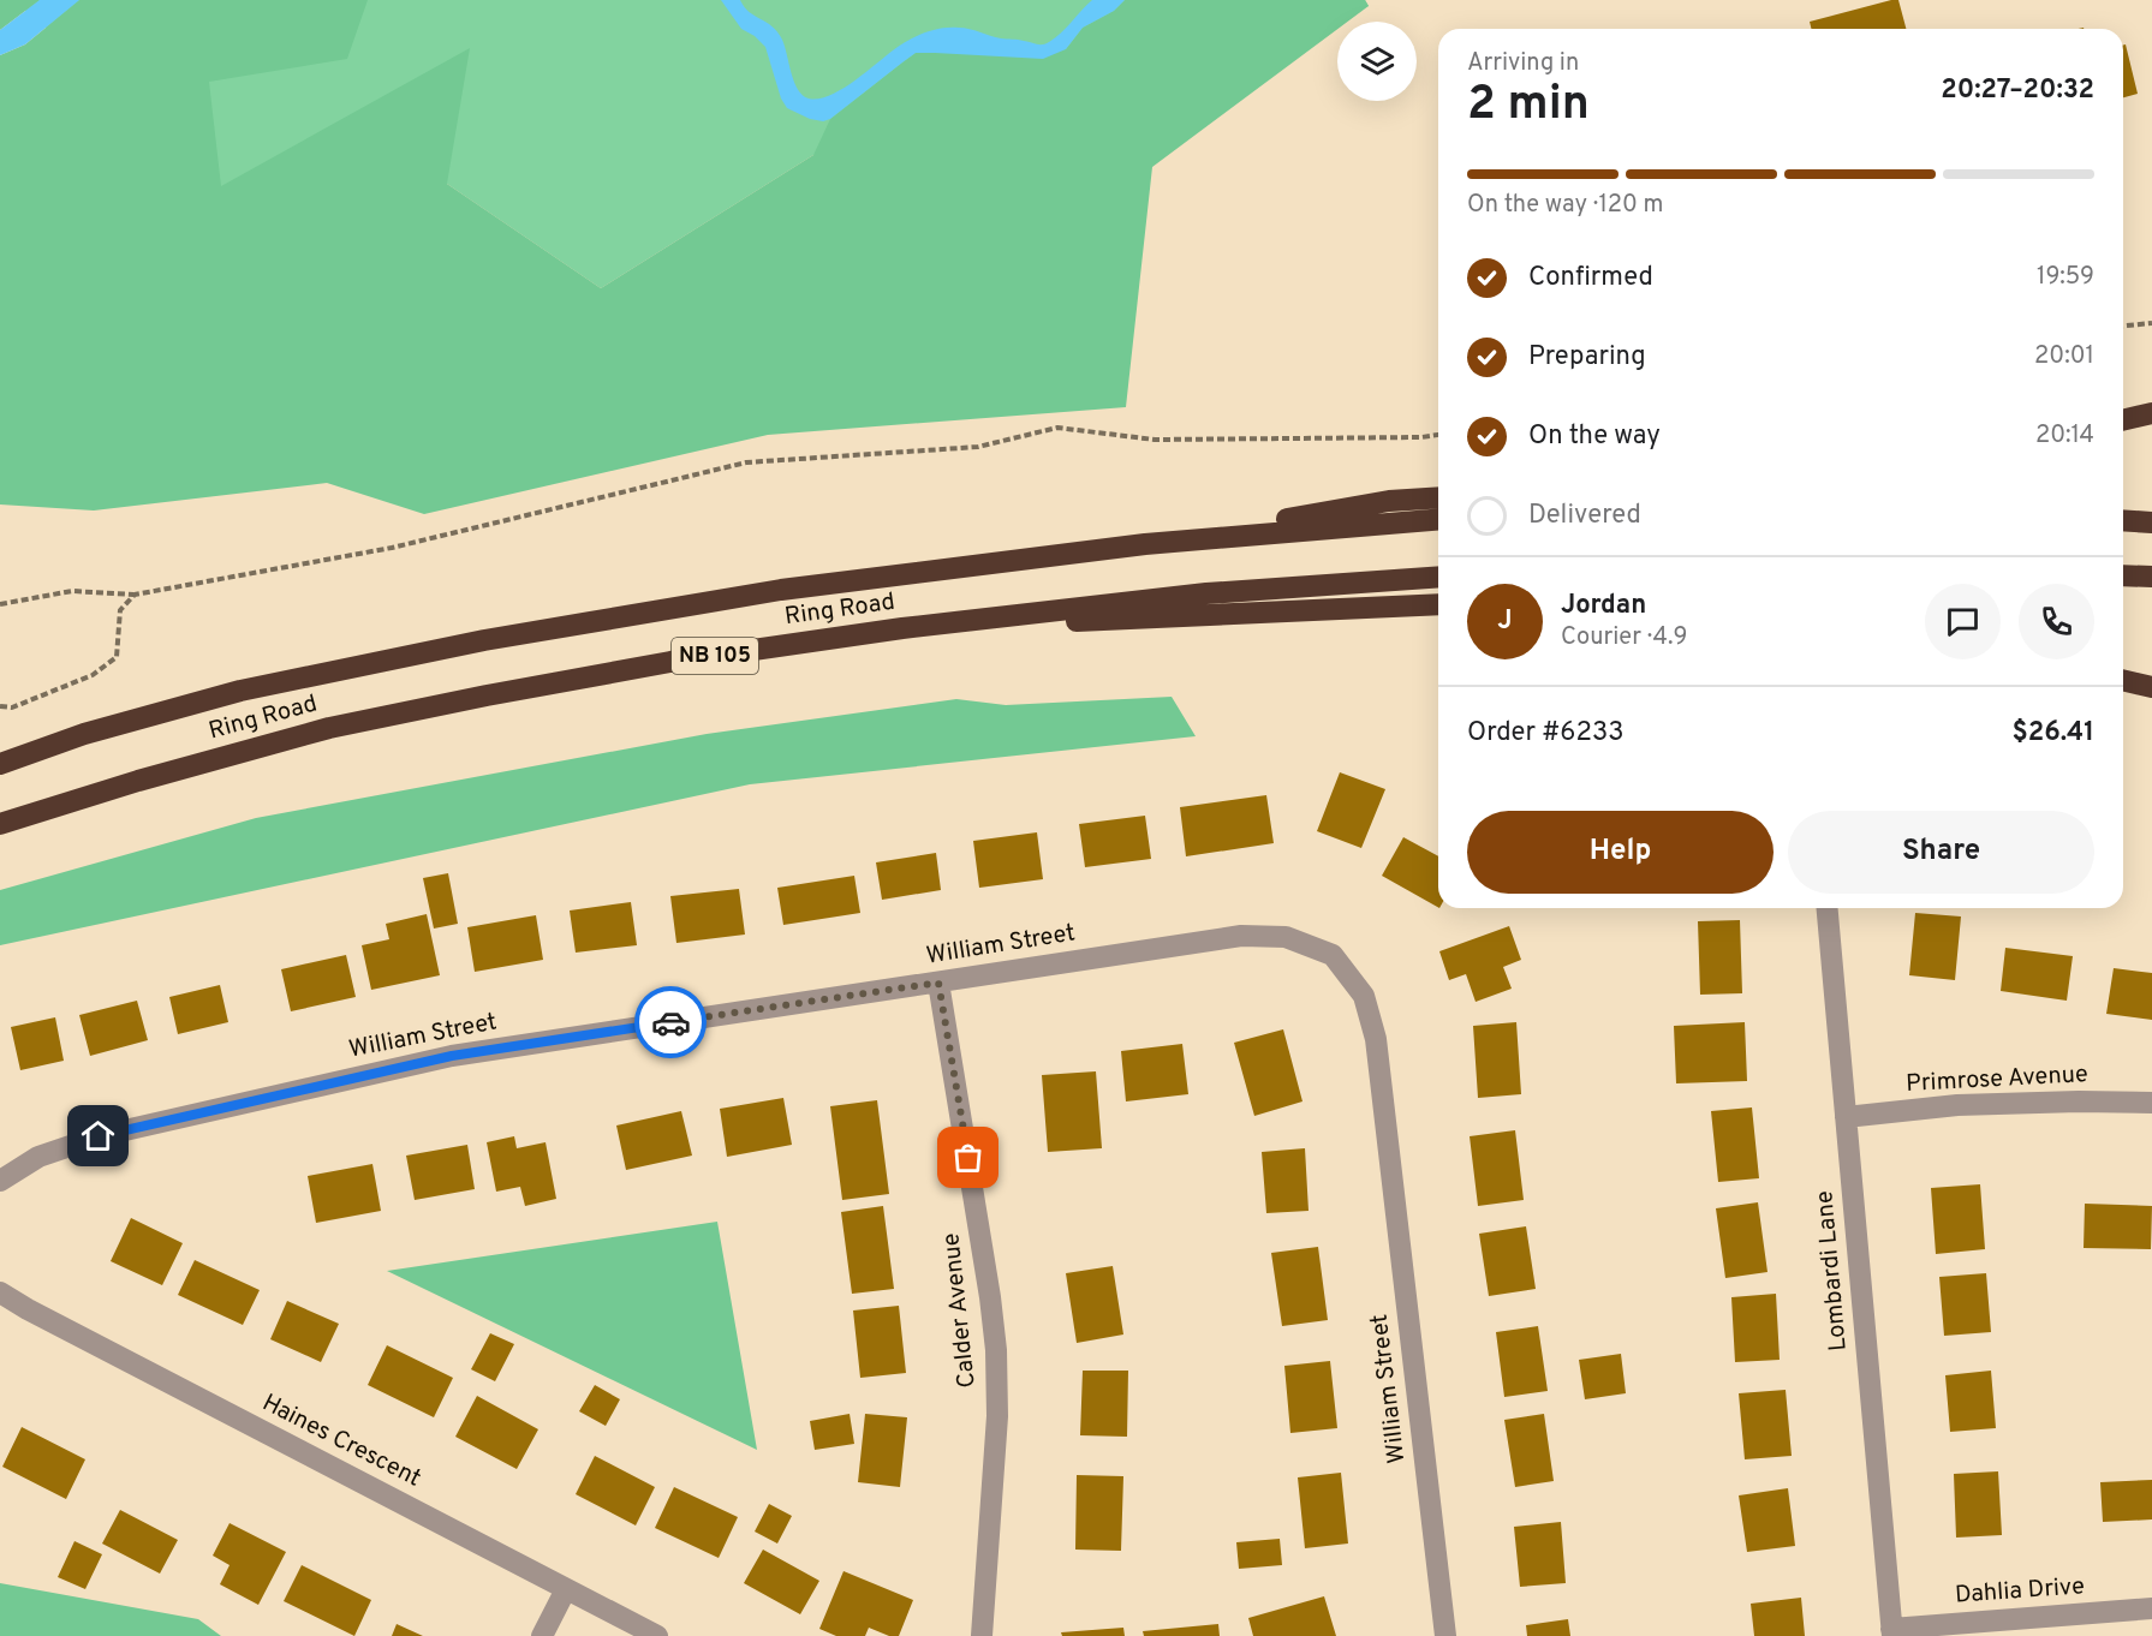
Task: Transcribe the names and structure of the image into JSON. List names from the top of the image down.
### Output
{
  "streets": {
    "highway": ["Ring Road", "NB 105"],
    "street": [
      "William Street",
      "Primrose Avenue",
      "Lombardi Lane",
      "Calder Avenue",
      "Haines Crescent",
      "Dahlia Drive"
    ]
  },
  "crossings": [
    ["William Street", "Calder Avenue"],
    ["Primrose Avenue", "Lombardi Lane"],
    ["Lombardi Lane", "Dahlia Drive"]
  ],
  "page": {
    "heading": ["2 min", "Arriving in", "20:27–20:32"],
    "panel": [
      "Jordan",
      "Courier · 4.9",
      "Order #6233",
      "$26.41"
    ],
    "bar": "On the way · 120 m",
    "list": [
      ["Confirmed", "19:59"],
      ["Preparing", "20:01"],
      ["On the way", "20:14"],
      "Delivered"
    ],
    "round": "J",
    "buttons": ["Help", "Share"]
  }
}
